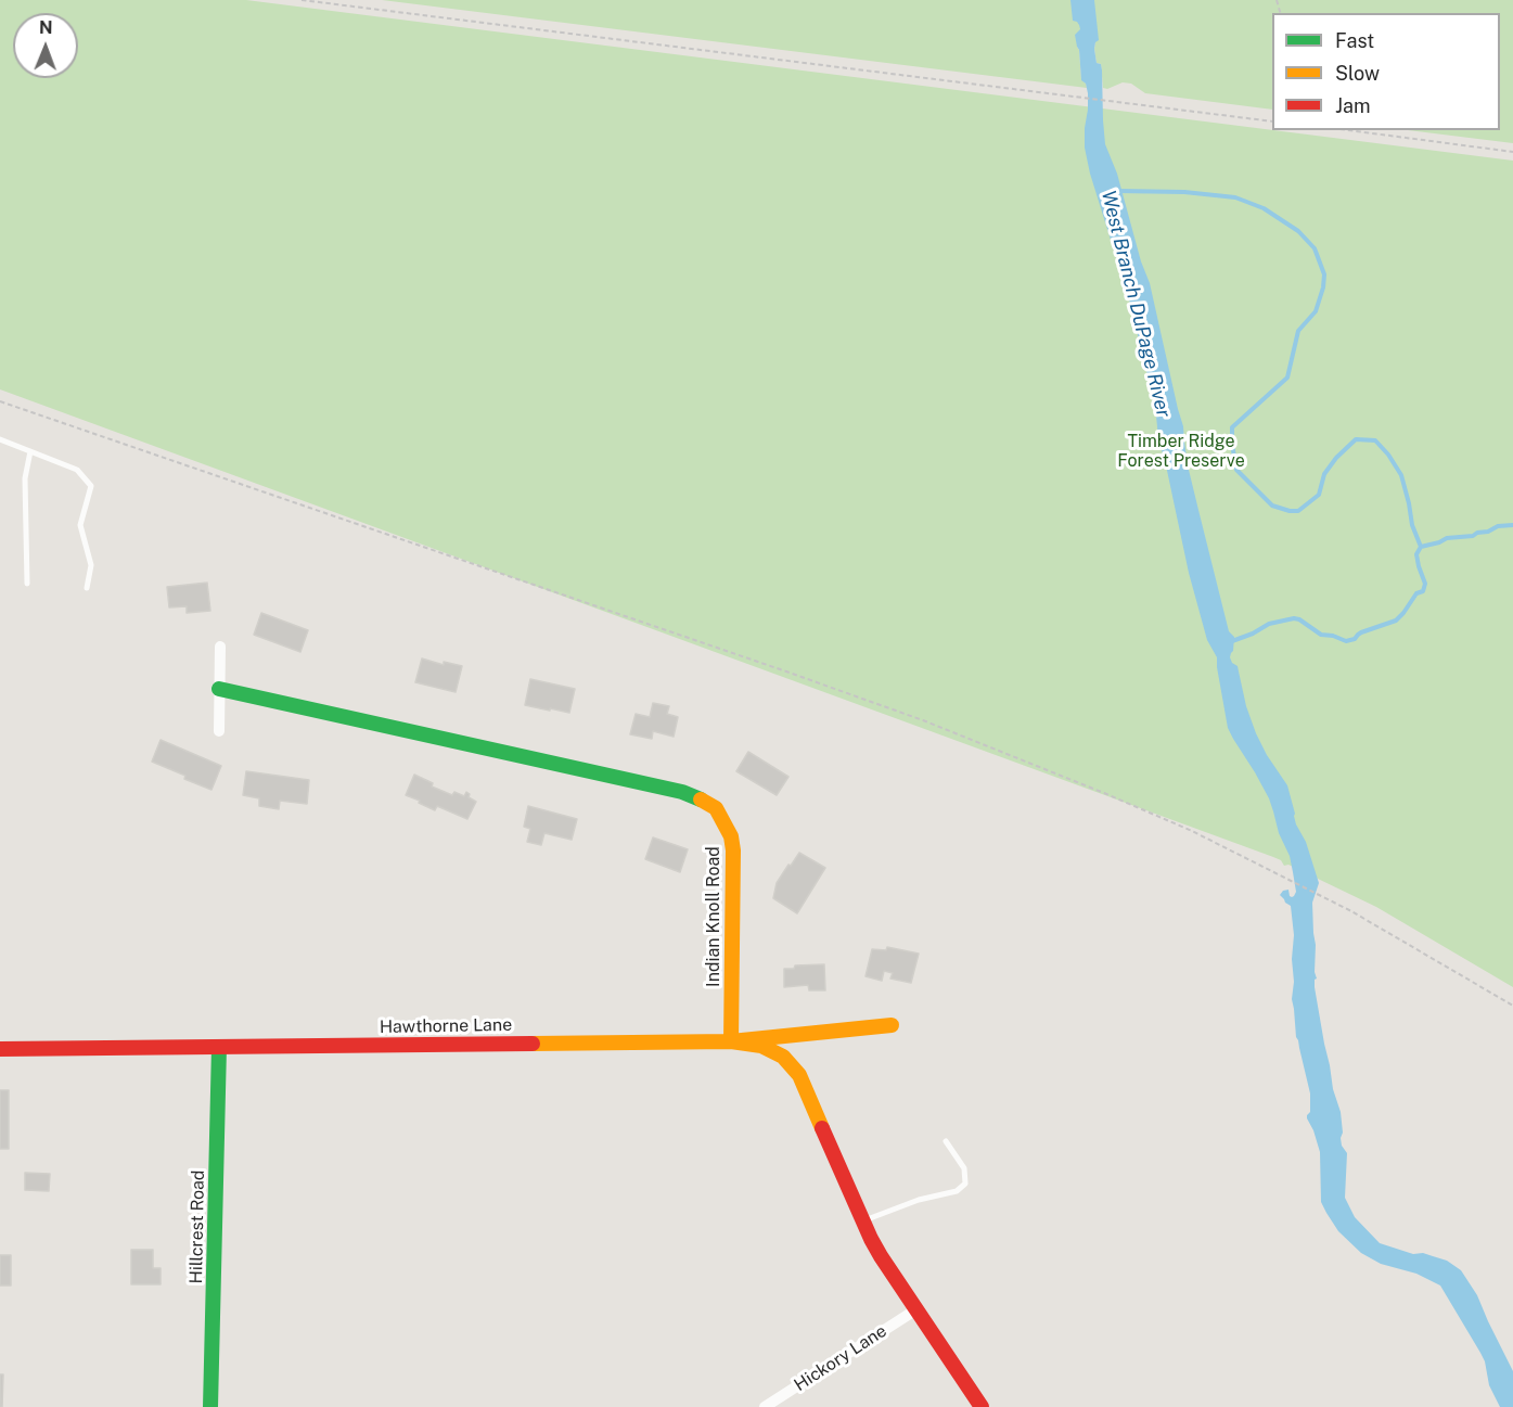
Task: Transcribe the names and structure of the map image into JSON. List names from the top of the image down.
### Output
{
  "streets": {
    "street": [
      "Indian Knoll Road",
      "Hawthorne Lane",
      "Hillcrest Road",
      "Hickory Lane"
    ]
  },
  "crossings": [
    ["Indian Knoll Road", "Hawthorne Lane"],
    ["Hawthorne Lane", "Hillcrest Road"]
  ],
  "water": ["West Branch DuPage River"],
  "parks": ["Timber Ridge Forest Preserve"],
  "legend": ["Fast", "Slow", "Jam"],
  "north": "top"
}
